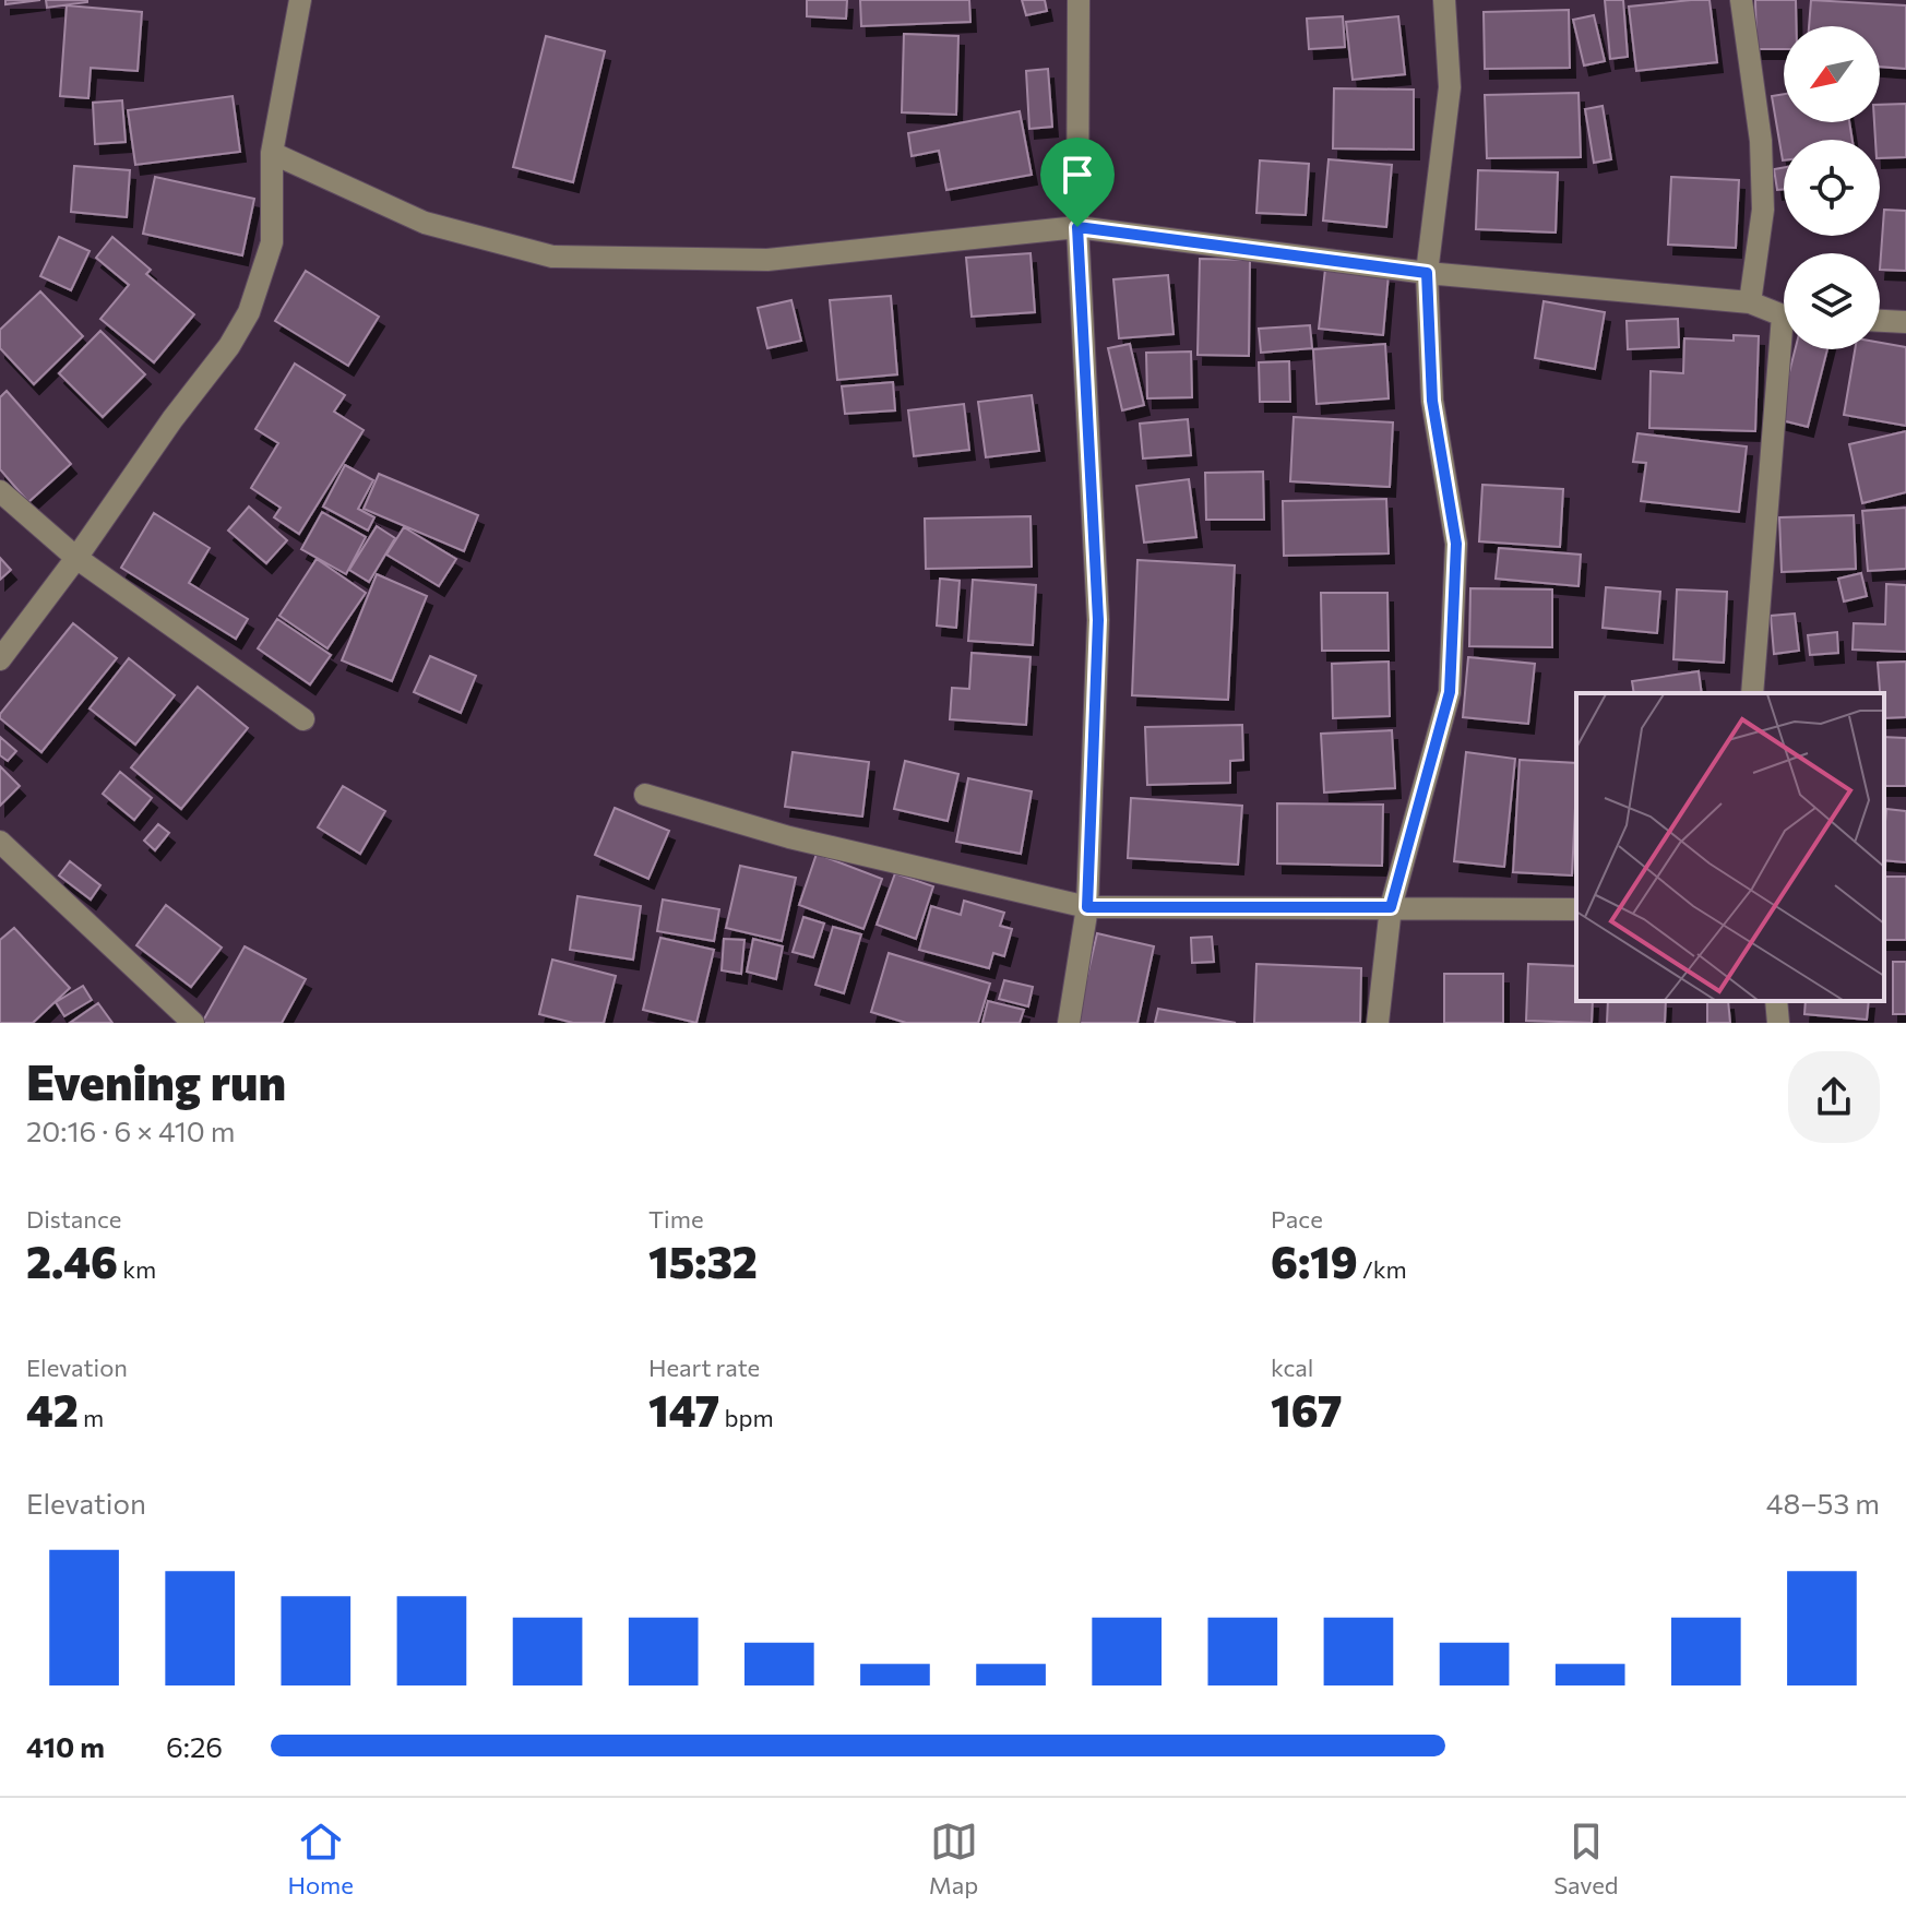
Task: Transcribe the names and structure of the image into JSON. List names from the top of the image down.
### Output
{
  "north": "bottom left",
  "page": {
    "heading": ["Evening run", "20:16 · 6 × 410 m"],
    "stats": [
      ["Distance", "2.46 km"],
      ["Time", "15:32"],
      ["Pace", "6:19 /km"],
      ["Elevation", "42 m"],
      ["Heart rate", "147 bpm"],
      ["kcal", "167"]
    ],
    "chart": ["Elevation", "48–53 m"],
    "list": [
      {
        "name": "410 m",
        "note": "6:26"
      }
    ],
    "tabs": ["Home", "Map", "Saved"]
  }
}
